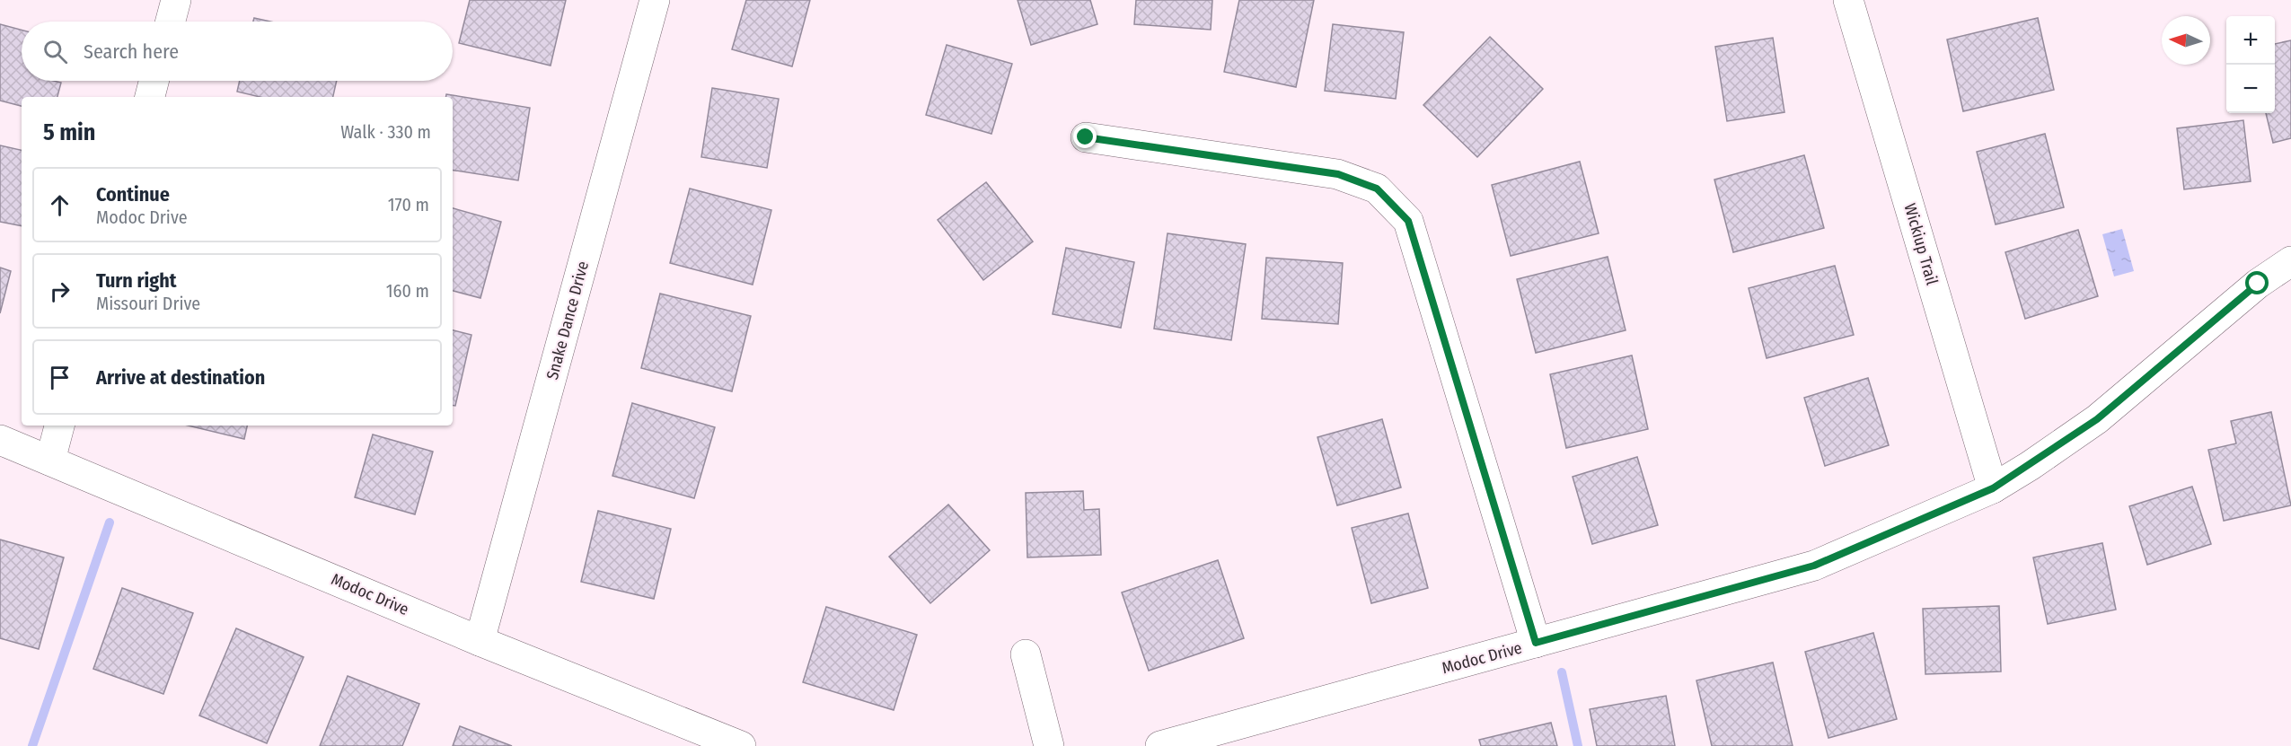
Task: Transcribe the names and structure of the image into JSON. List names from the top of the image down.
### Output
{
  "streets": {
    "street": ["Wickiup Trail", "Snake Dance Drive", "Modoc Drive"]
  },
  "crossings": [
    ["Wickiup Trail", "Modoc Drive"],
    ["Snake Dance Drive", "Modoc Drive"]
  ],
  "north": "left",
  "page": {
    "map_buttons": ["+", "−"],
    "search": "Search here",
    "heading": ["5 min", "Walk · 330 m"],
    "list": [
      ["Continue", "Modoc Drive", "170 m"],
      ["Turn right", "Missouri Drive", "160 m"],
      "Arrive at destination"
    ]
  }
}
